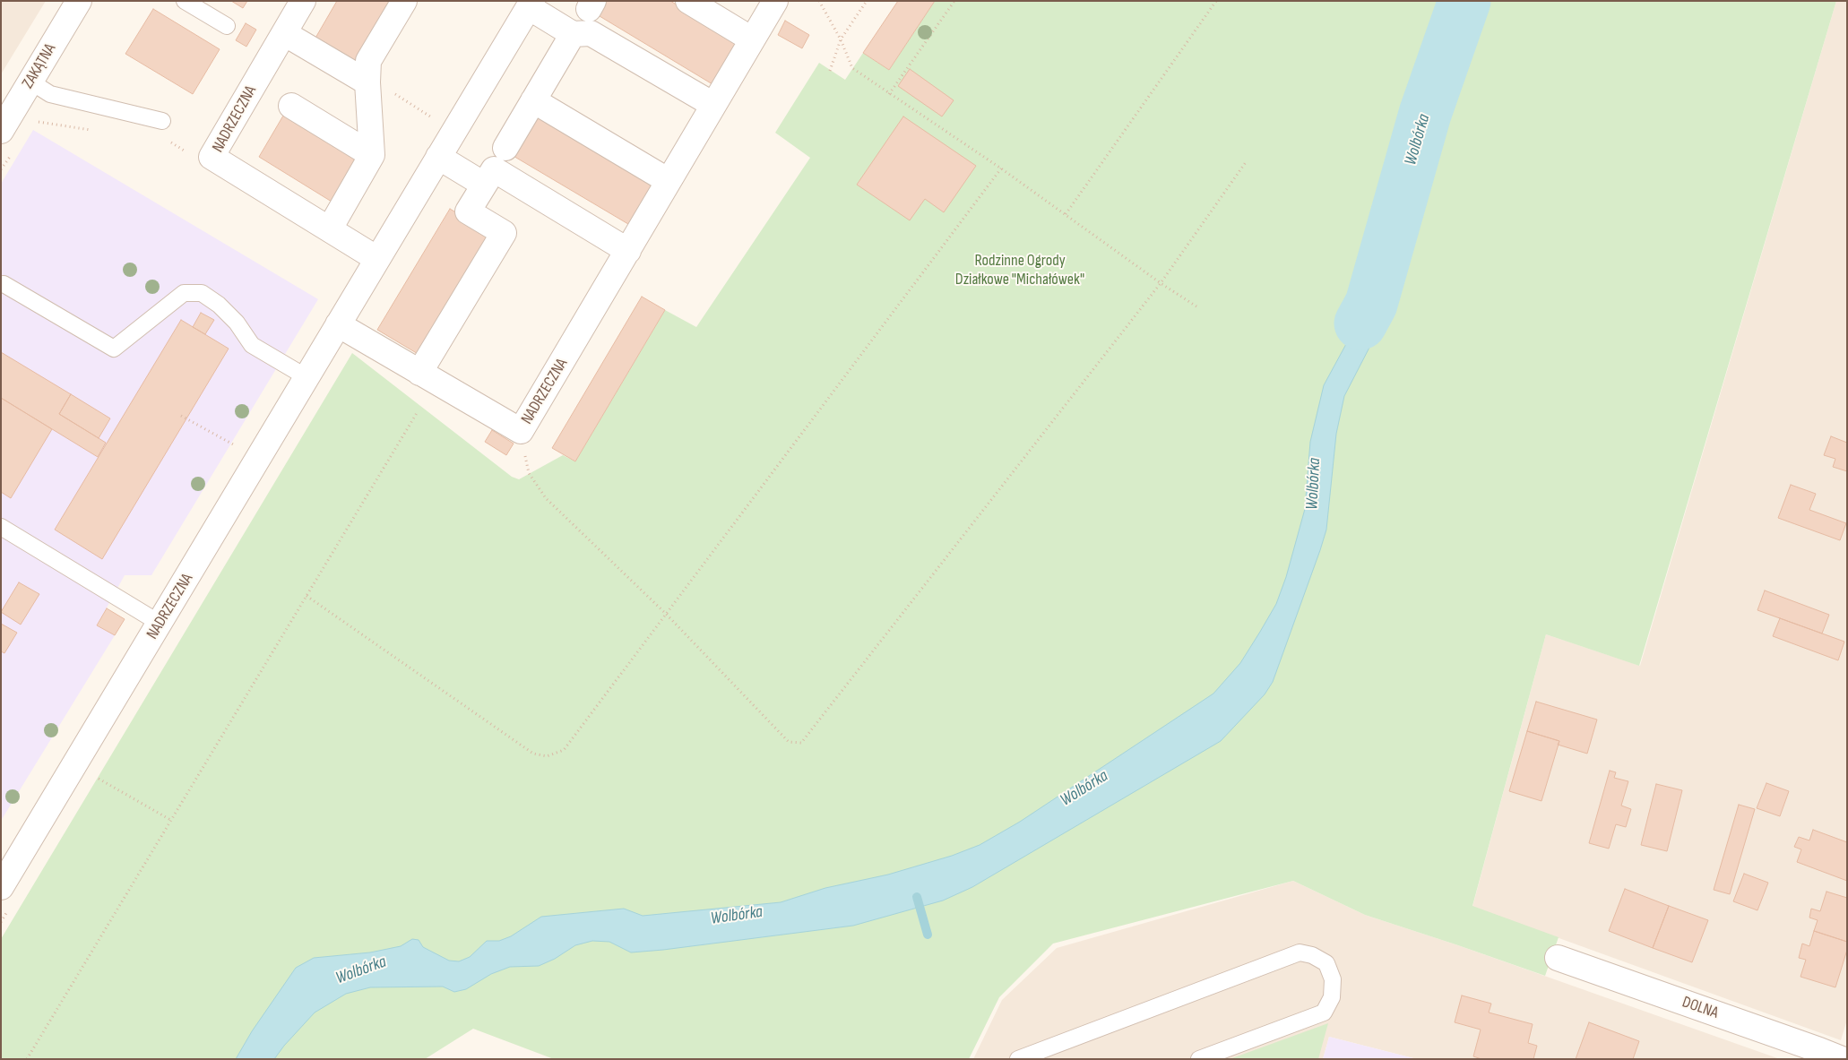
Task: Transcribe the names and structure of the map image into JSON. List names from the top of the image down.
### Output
{
  "streets": {
    "street": ["ZAKĄTNA", "NADRZECZNA", "DOLNA"]
  },
  "water": ["Wolbórka"],
  "parks": ["Rodzinne Ogrody Działkowe \"Michałówek\""]
}
